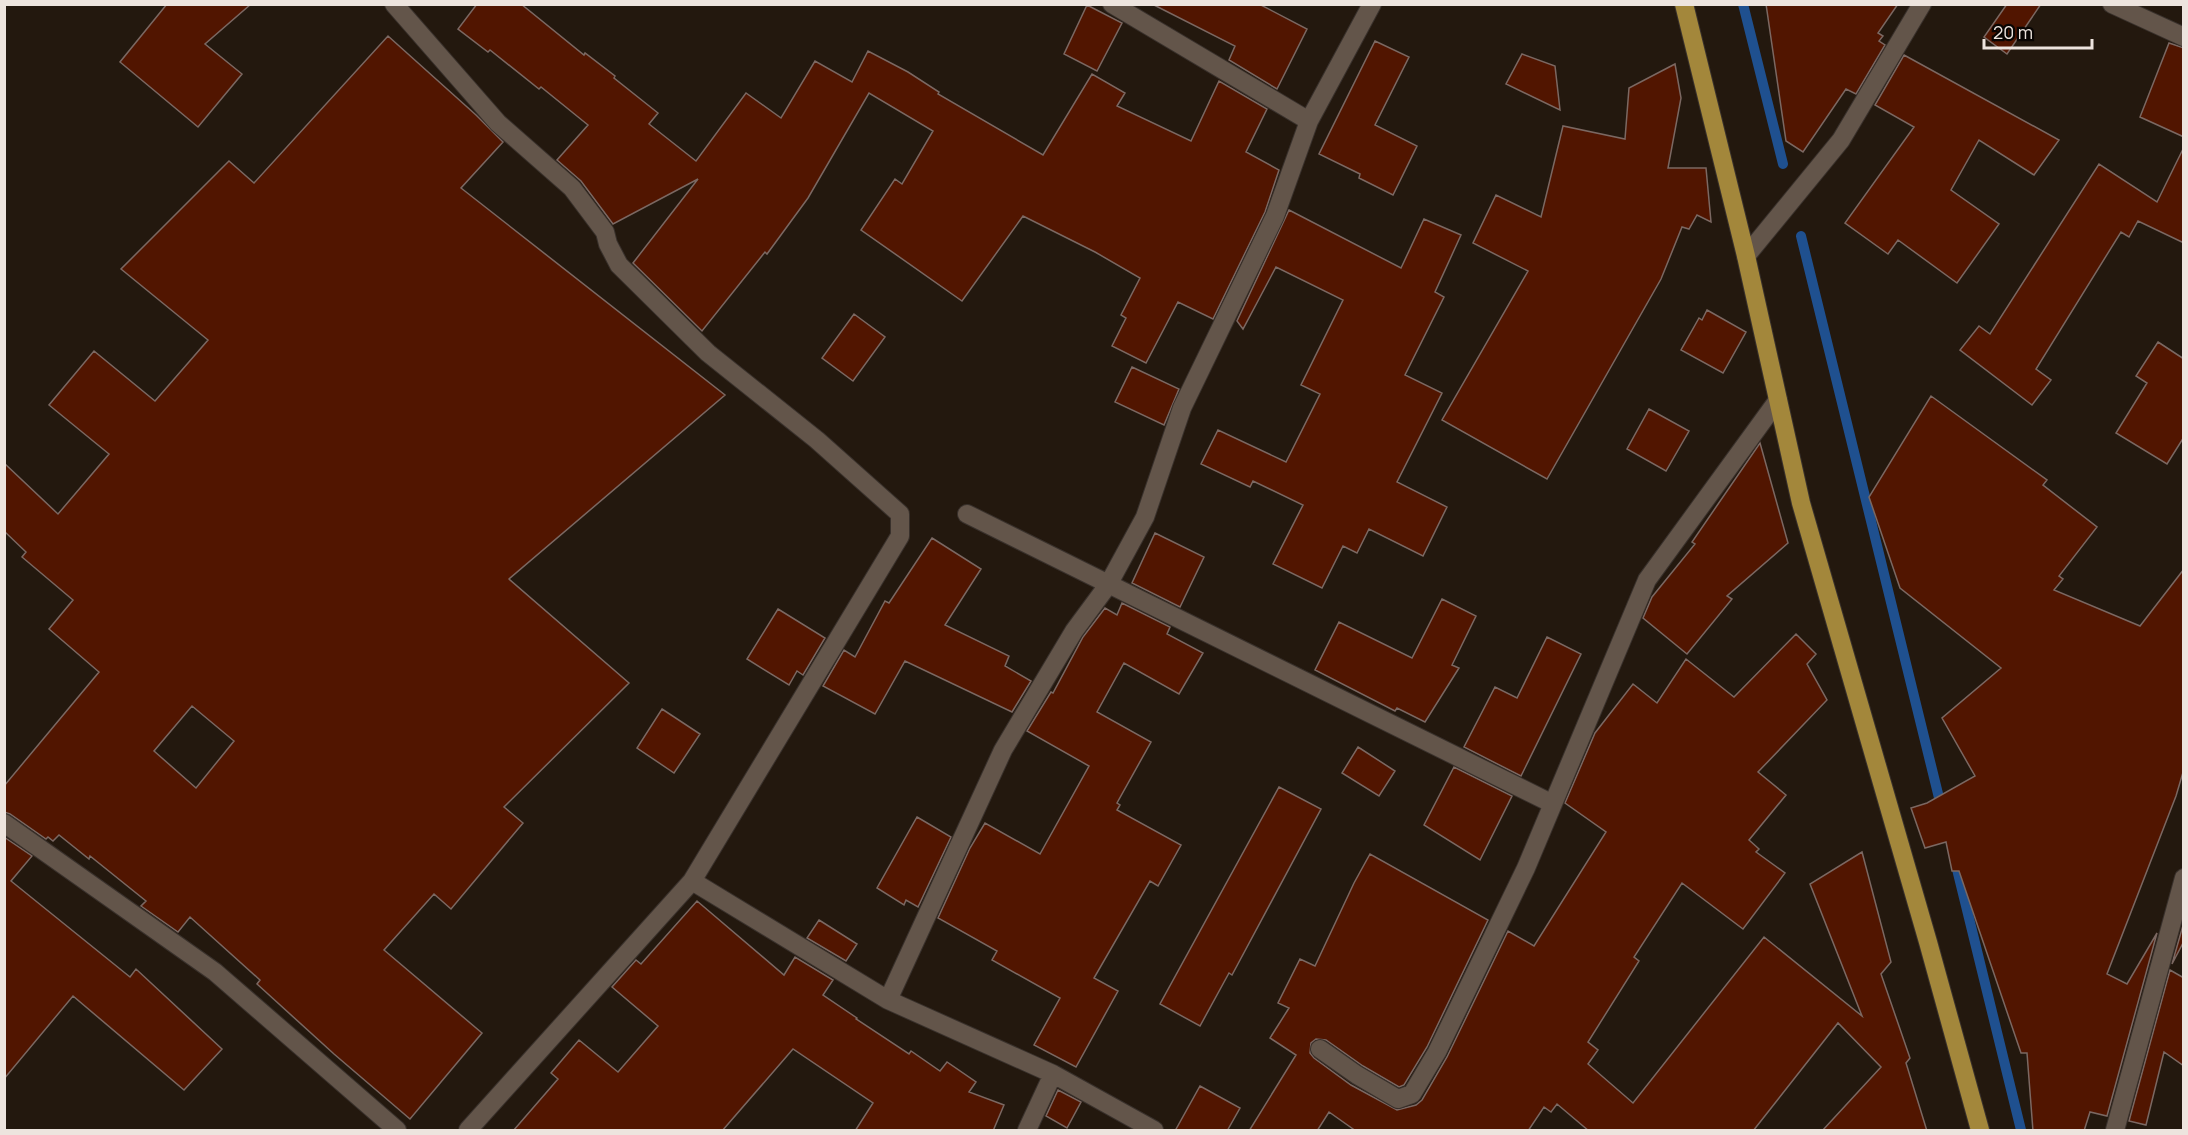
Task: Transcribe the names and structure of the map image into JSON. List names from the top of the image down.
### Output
{
  "scale_bar": "20 m"
}
